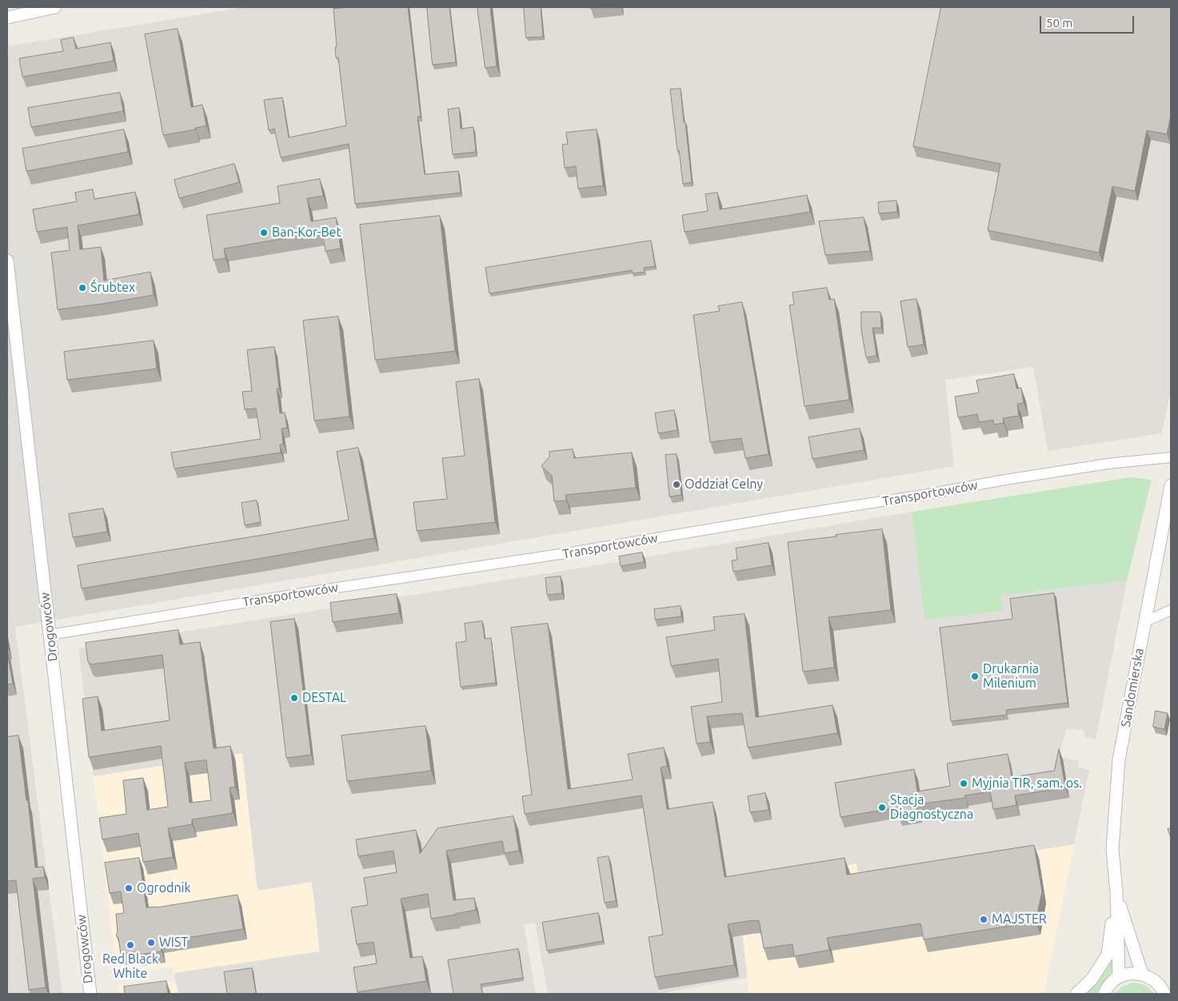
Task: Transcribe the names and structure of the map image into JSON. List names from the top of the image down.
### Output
{
  "streets": {
    "street": ["Transportowców", "Drogowców", "Sandomierska"]
  },
  "crossings": [
    ["Transportowców", "Drogowców"]
  ],
  "places": [
    "Ban-Kor-Bet",
    "Śrubtex",
    "Oddział Celny",
    "Drukarnia Milenium",
    "DESTAL",
    "Myjnia TIR, sam. os.",
    "Stacja Diagnostyczna",
    "Ogrodnik",
    "MAJSTER",
    "WIST",
    "Red Black White"
  ],
  "scale_bar": "50 m"
}
